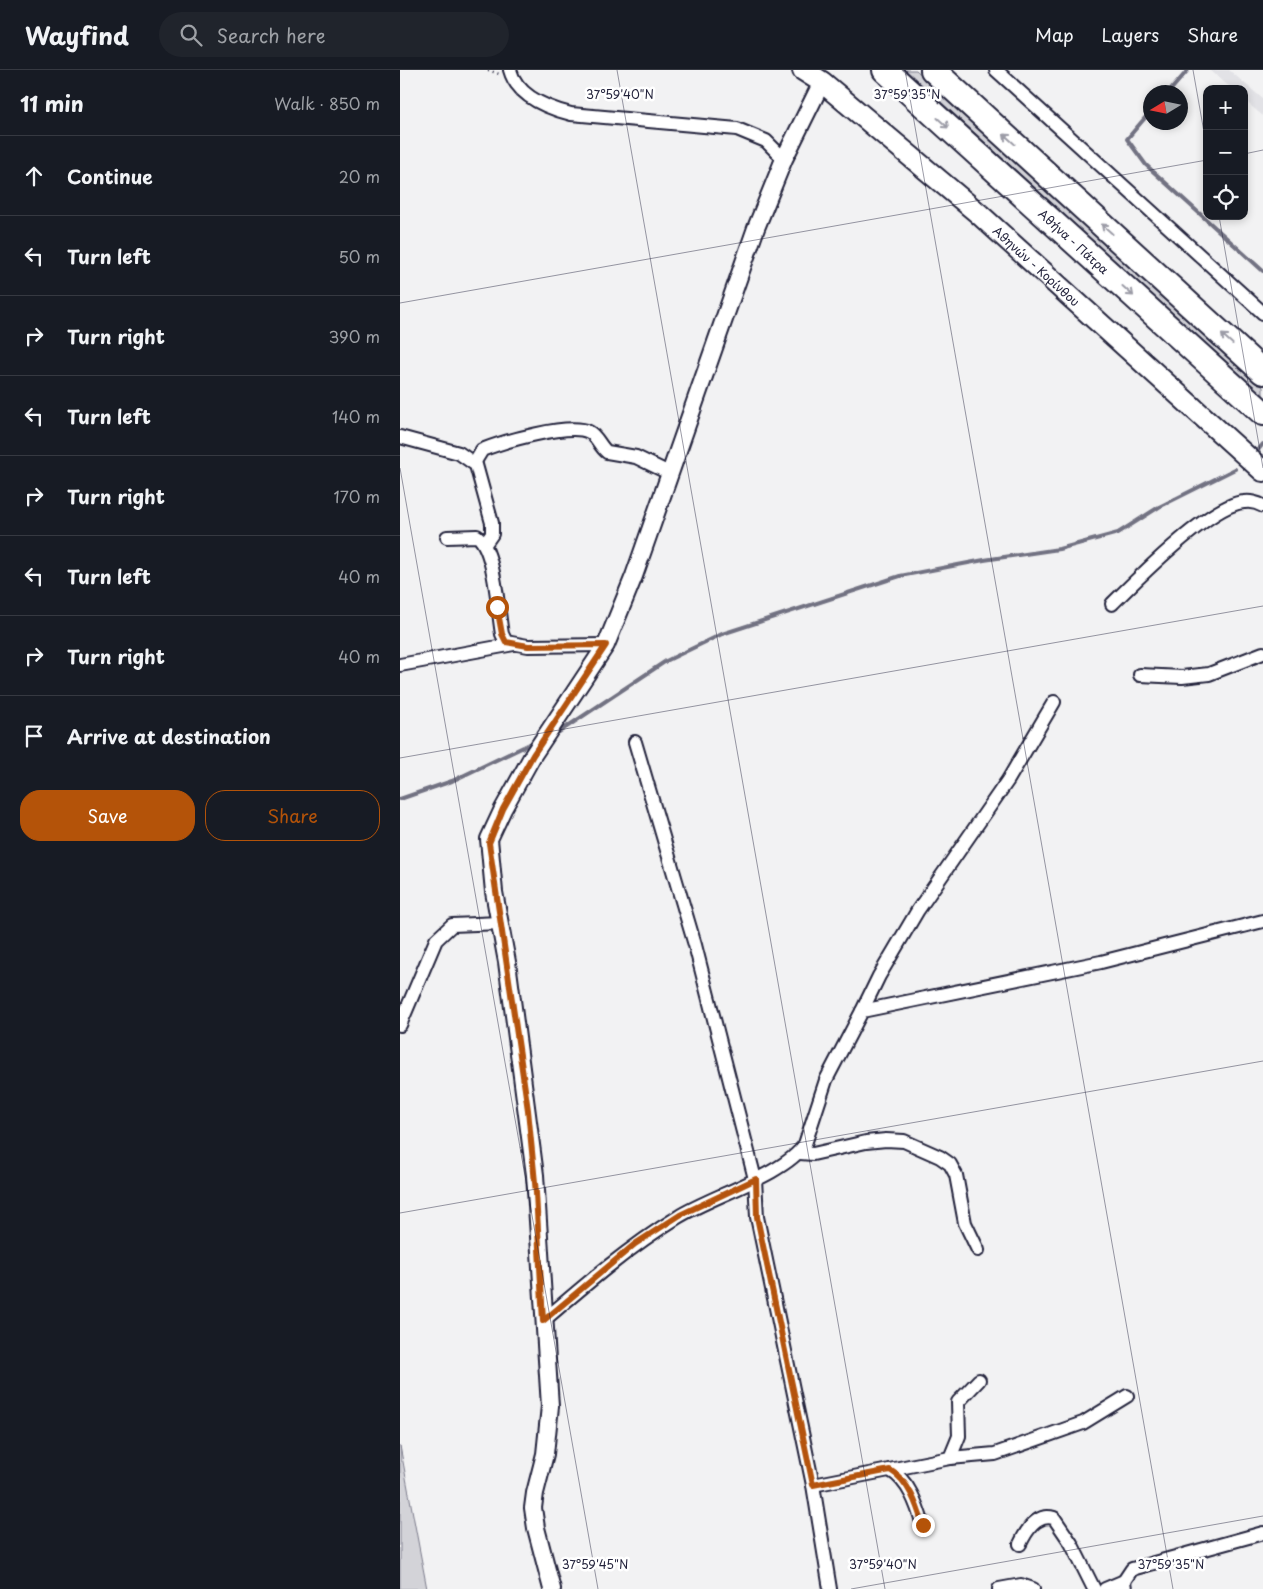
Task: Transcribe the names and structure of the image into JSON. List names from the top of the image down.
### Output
{
  "streets": {
    "highway": ["Αθήνα - Πάτρα"],
    "main road": ["Αθηνών - Κορίνθου"]
  },
  "north": "left",
  "page": {
    "header": "Wayfind",
    "search": "Search here",
    "nav": ["Map", "Layers", "Share"],
    "heading": ["11 min", "Walk · 850 m"],
    "map_buttons": ["+", "−"],
    "list": [
      ["Continue", "20 m"],
      ["Turn left", "50 m"],
      ["Turn right", "390 m"],
      ["Turn left", "140 m"],
      ["Turn right", "170 m"],
      ["Turn left", "40 m"],
      ["Turn right", "40 m"],
      "Arrive at destination"
    ],
    "buttons": ["Save", "Share"]
  },
  "coordinates": ["37°59'40\"N", "37°59'35\"N", "37°59'45\"N"]
}
